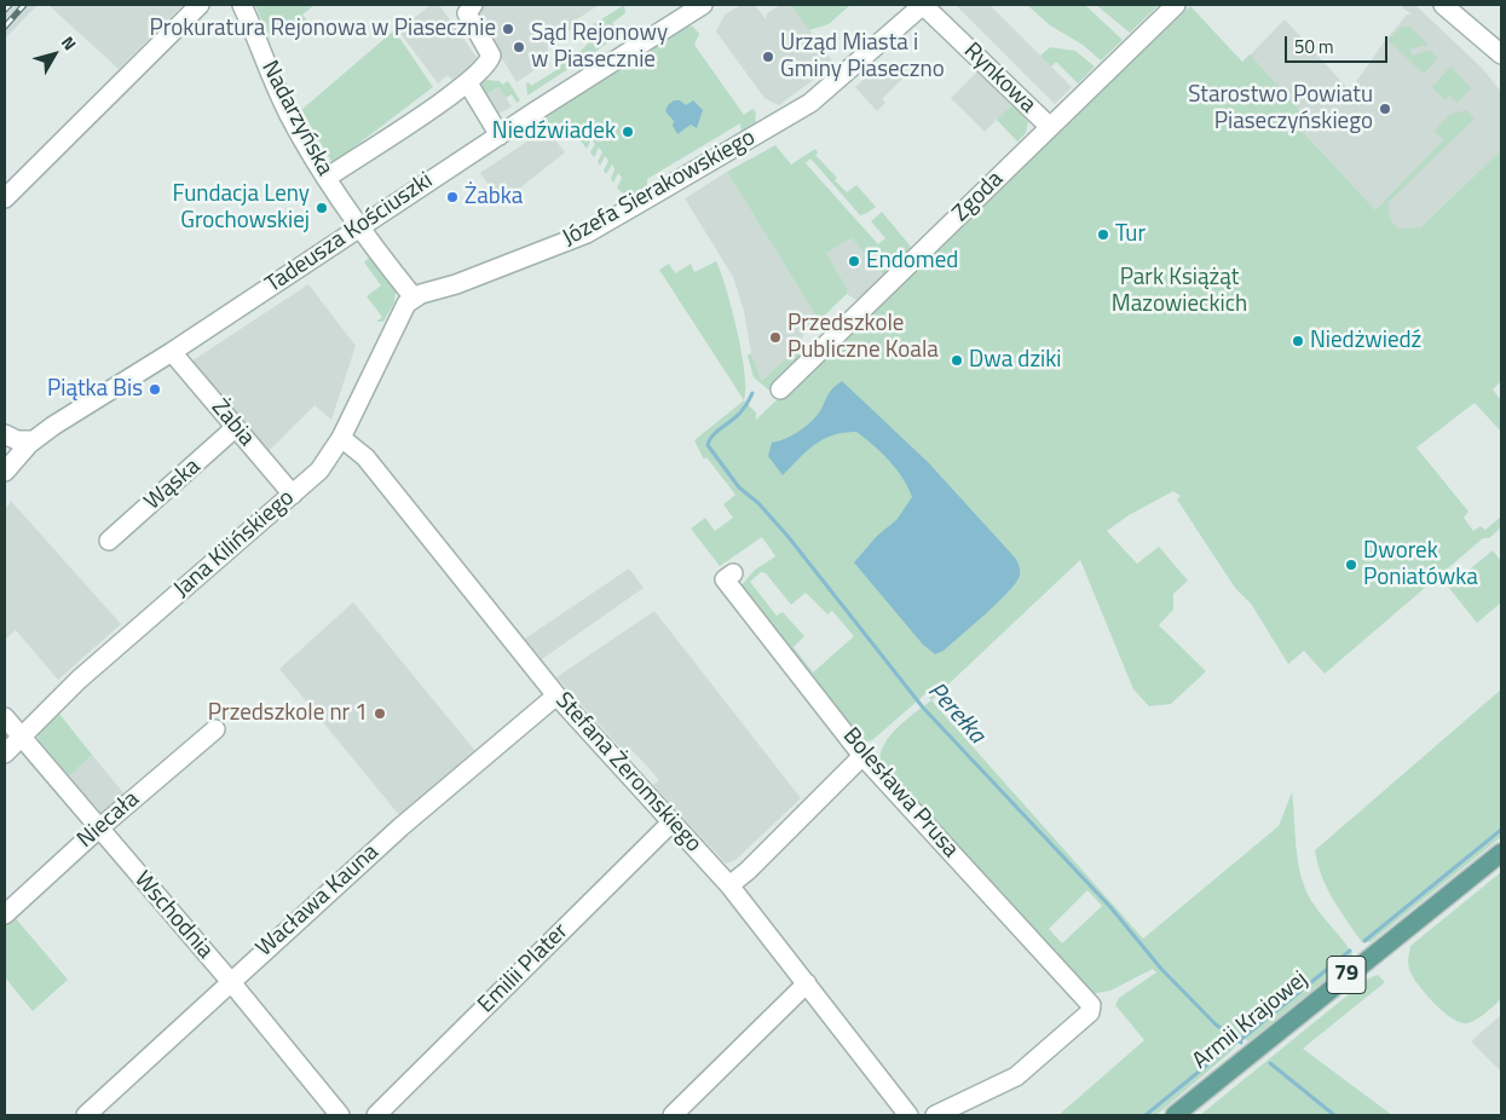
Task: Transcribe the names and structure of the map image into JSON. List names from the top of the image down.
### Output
{
  "streets": {
    "main road": ["79", "Armii Krajowej"],
    "street": [
      "Rynkowa",
      "Nadarzyńska",
      "Józefa Sierakowskiego",
      "Zgoda",
      "Tadeusza Kościuszki",
      "Żabia",
      "Wąska",
      "Jana Kilińskiego",
      "Stefana Żeromskiego",
      "Bolesława Prusa",
      "Niecała",
      "Wacława Kauna",
      "Wschodnia",
      "Emilii Plater"
    ]
  },
  "crossings": [
    ["Rynkowa", "Józefa Sierakowskiego"],
    ["Rynkowa", "Zgoda"],
    ["Nadarzyńska", "Tadeusza Kościuszki"],
    ["Józefa Sierakowskiego", "Jana Kilińskiego"],
    ["Tadeusza Kościuszki", "Żabia"],
    ["Żabia", "Wąska"],
    ["Żabia", "Jana Kilińskiego"],
    ["Jana Kilińskiego", "Stefana Żeromskiego"],
    ["Jana Kilińskiego", "Wschodnia"],
    ["Stefana Żeromskiego", "Wacława Kauna"],
    ["Stefana Żeromskiego", "Emilii Plater"],
    ["Niecała", "Wschodnia"],
    ["Wacława Kauna", "Wschodnia"]
  ],
  "water": ["Perełka"],
  "parks": ["Park Książąt Mazowieckich"],
  "places": [
    "Prokuratura Rejonowa w Piasecznie",
    "Sąd Rejonowy w Piasecznie",
    "Urząd Miasta i Gminy Piaseczno",
    "Starostwo Powiatu Piaseczyńskiego",
    "Niedźwiadek",
    "Żabka",
    "Fundacja Leny Grochowskiej",
    "Tur",
    "Endomed",
    "Przedszkole Publiczne Koala",
    "Niedżwiedź",
    "Dwa dziki",
    "Piątka Bis",
    "Dworek Poniatówka",
    "Przedszkole nr 1"
  ],
  "scale_bar": "50 m",
  "north": "top right"
}
